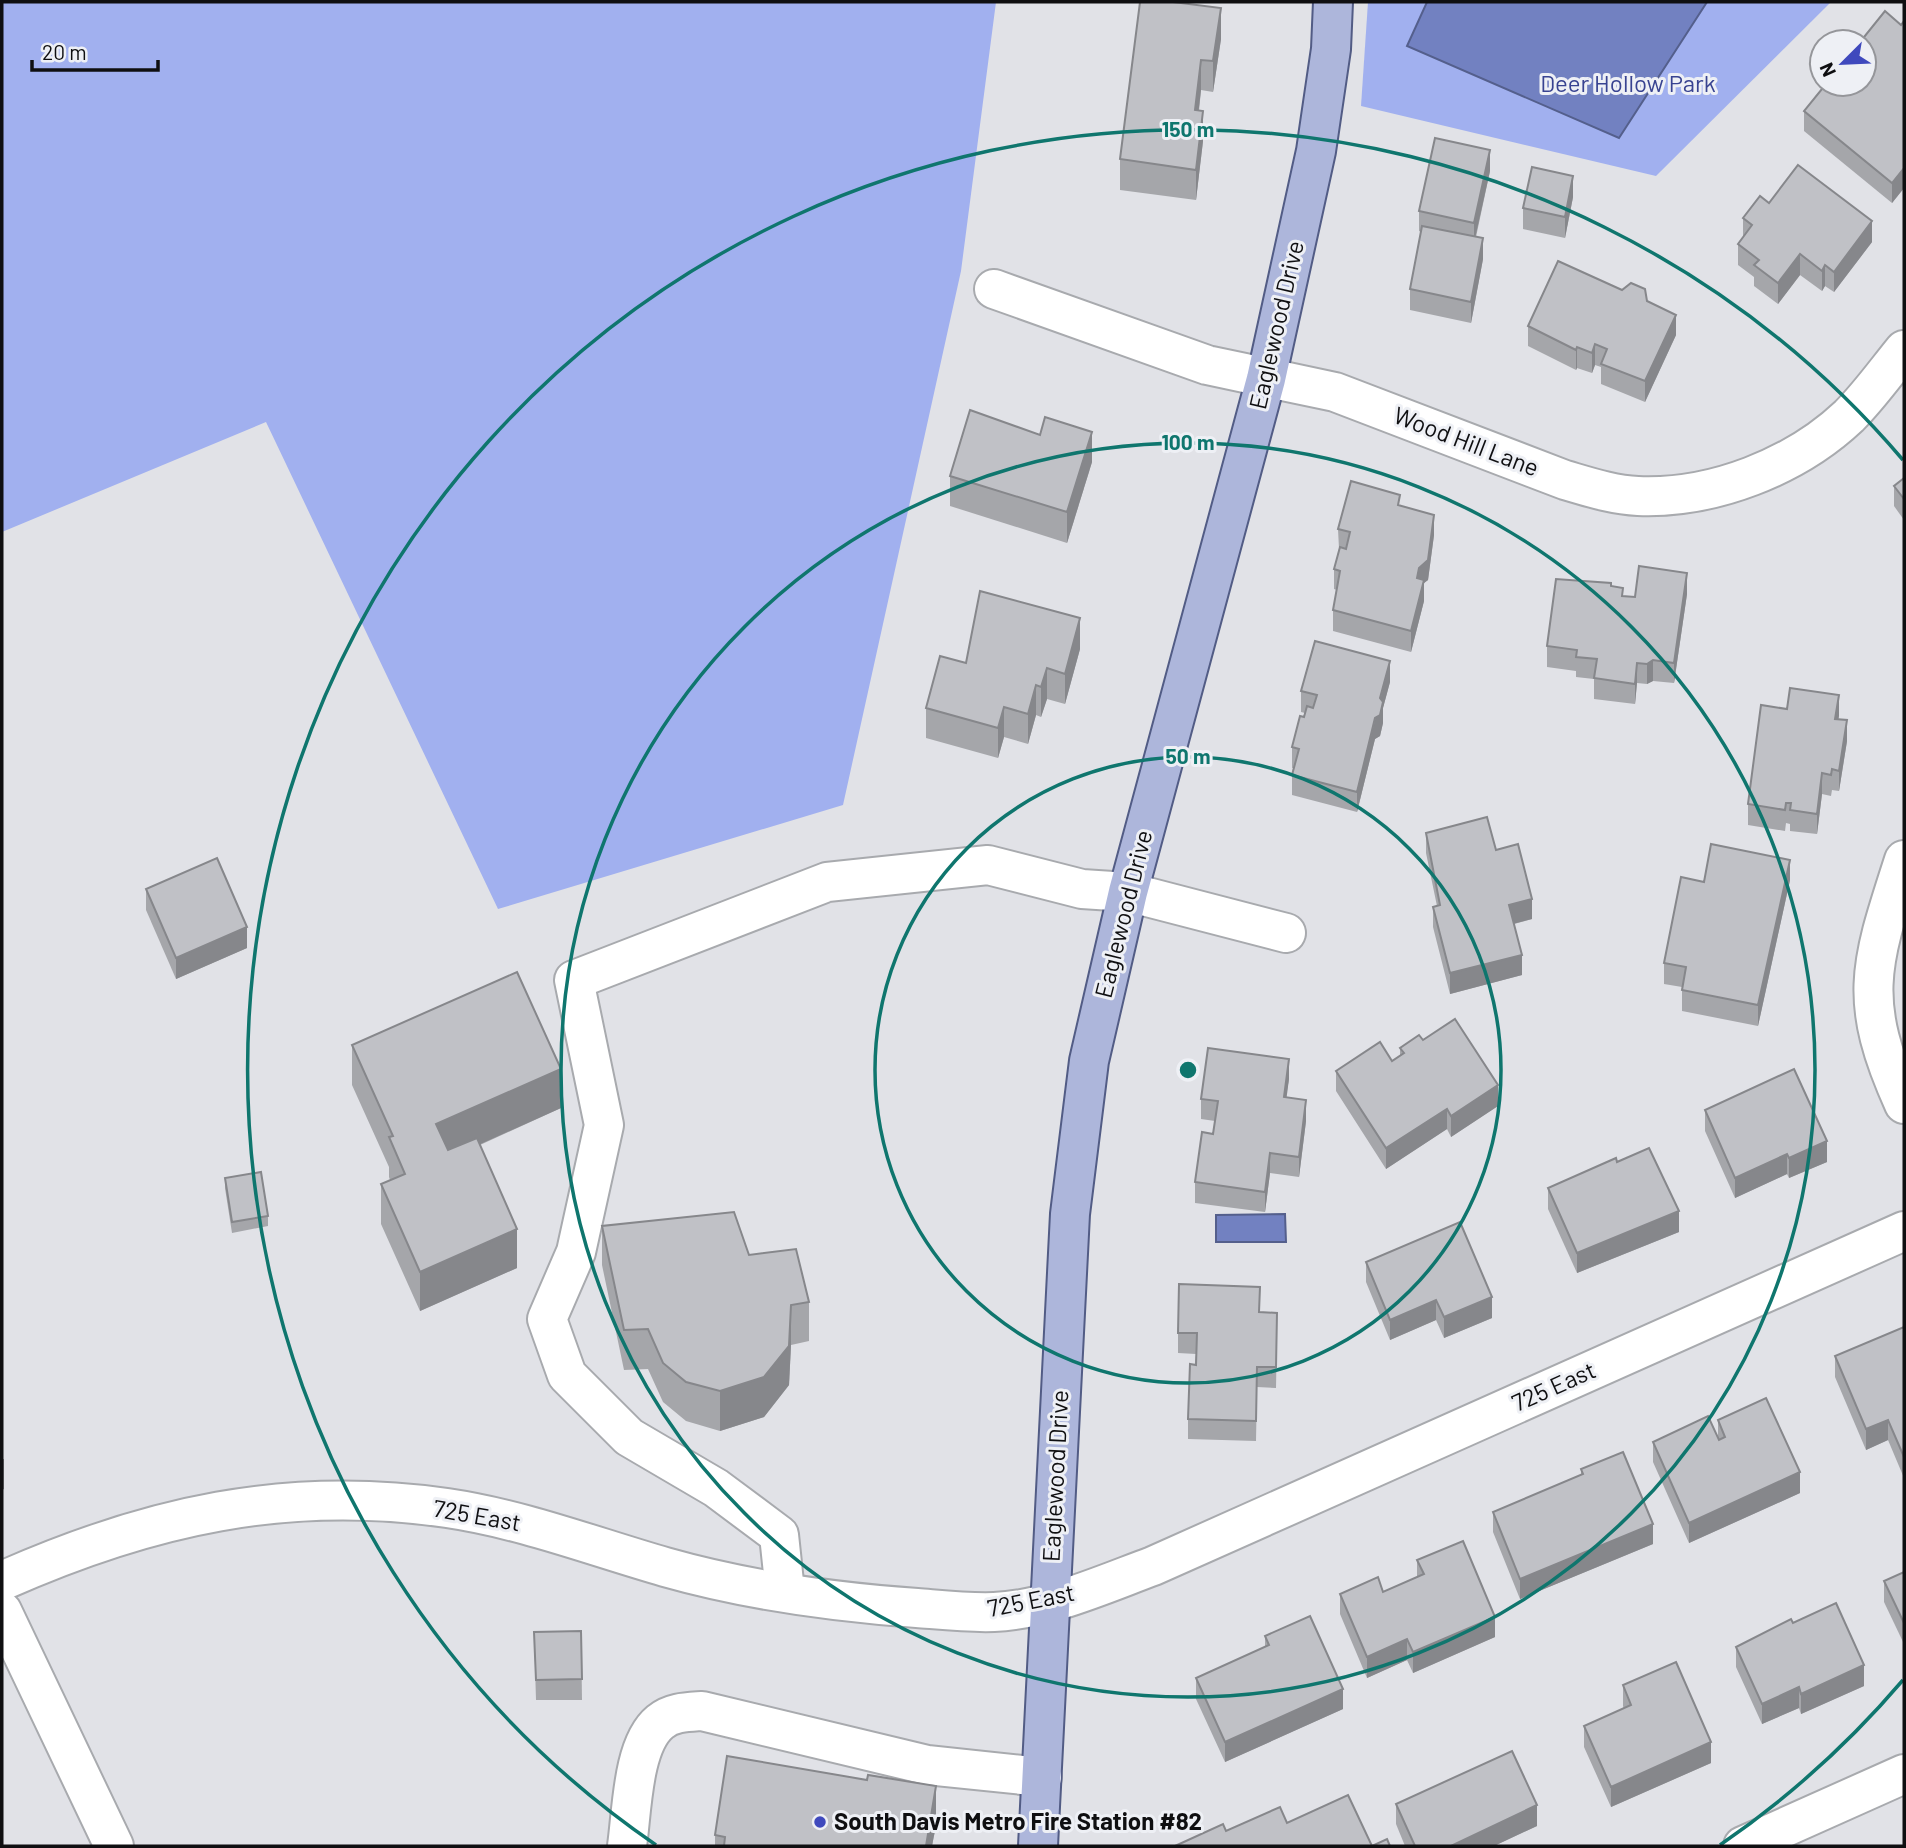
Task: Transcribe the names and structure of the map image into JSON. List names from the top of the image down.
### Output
{
  "streets": {
    "main road": ["Eaglewood Drive"],
    "street": ["Wood Hill Lane", "725 East"]
  },
  "crossings": [
    ["Eaglewood Drive", "Wood Hill Lane"],
    ["Eaglewood Drive", "725 East"]
  ],
  "parks": ["Deer Hollow Park"],
  "places": ["South Davis Metro Fire Station #82"],
  "scale_bar": "20 m",
  "north": "bottom left",
  "rings": ["150 m", "100 m", "50 m"]
}
